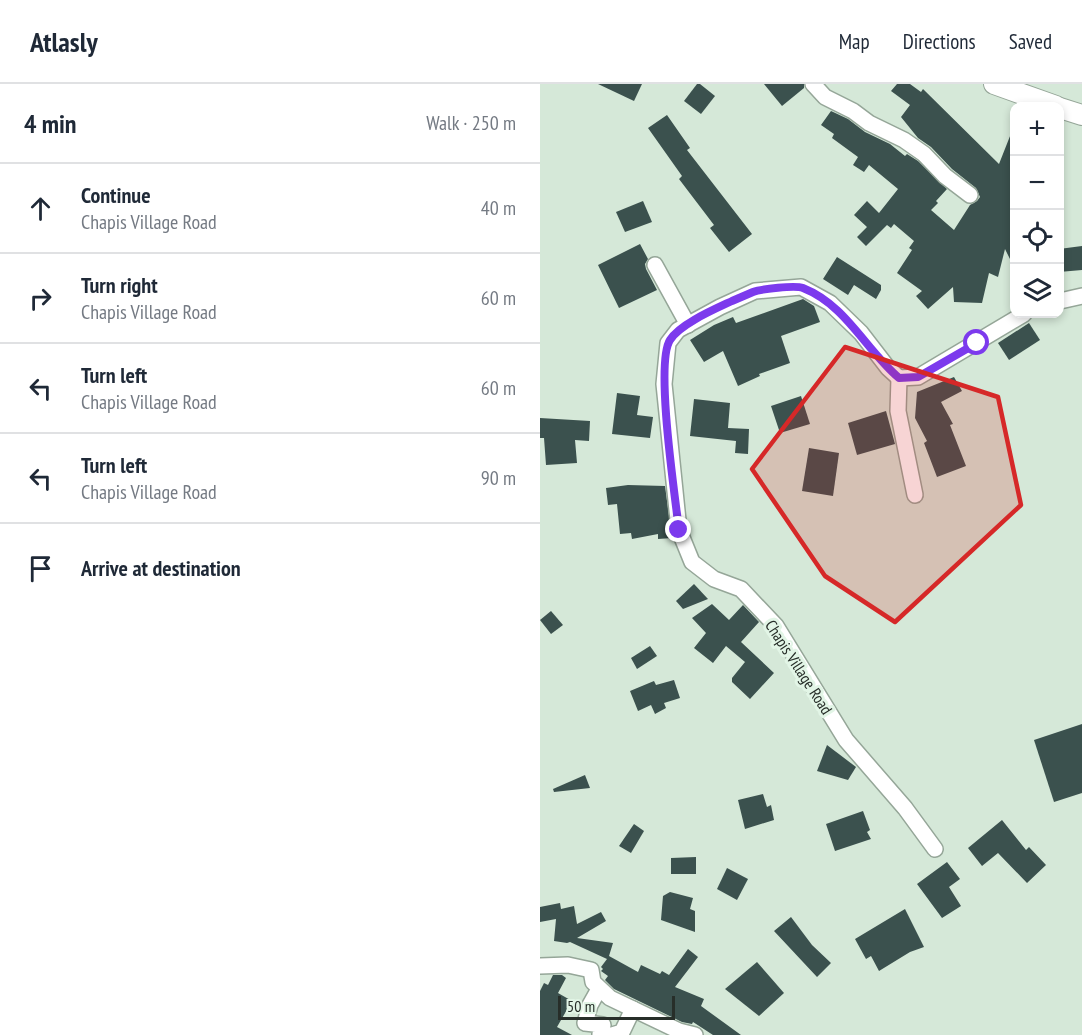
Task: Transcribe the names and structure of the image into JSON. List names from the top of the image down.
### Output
{
  "streets": {
    "street": ["Chapis Village Road"]
  },
  "scale_bar": "50 m",
  "page": {
    "header": "Atlasly",
    "nav": ["Map", "Directions", "Saved"],
    "heading": ["4 min", "Walk · 250 m"],
    "map_buttons": ["+", "−"],
    "list": [
      ["Continue", "Chapis Village Road", "40 m"],
      ["Turn right", "Chapis Village Road", "60 m"],
      ["Turn left", "Chapis Village Road", "60 m"],
      ["Turn left", "Chapis Village Road", "90 m"],
      "Arrive at destination"
    ],
    "scale": "50 m"
  }
}
